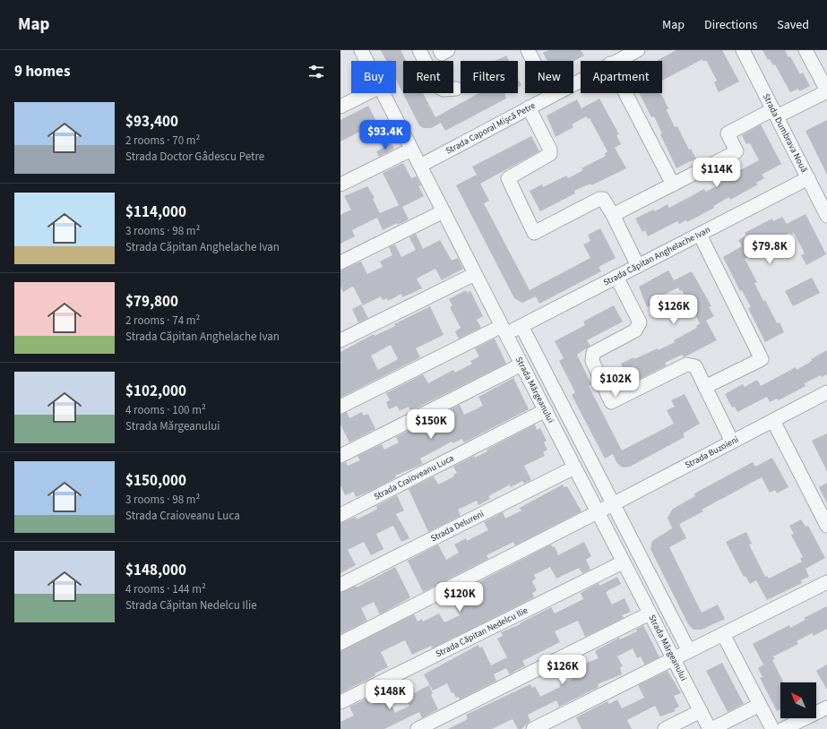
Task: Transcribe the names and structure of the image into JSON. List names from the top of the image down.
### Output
{
  "streets": {
    "street": [
      "Strada Caporal Mișcă Petre",
      "Strada Dumbrava Nouă",
      "Strada Căpitan Anghelache Ivan",
      "Strada Mărgeanului",
      "Strada Buzoieni",
      "Strada Craioveanu Luca",
      "Strada Delureni",
      "Strada Căpitan Nedelcu Ilie"
    ]
  },
  "crossings": [
    ["Strada Caporal Mișcă Petre", "Strada Mărgeanului"],
    ["Strada Dumbrava Nouă", "Strada Căpitan Anghelache Ivan"],
    ["Strada Căpitan Anghelache Ivan", "Strada Mărgeanului"],
    ["Strada Mărgeanului", "Strada Buzoieni"],
    ["Strada Mărgeanului", "Strada Craioveanu Luca"],
    ["Strada Mărgeanului", "Strada Delureni"],
    ["Strada Mărgeanului", "Strada Căpitan Nedelcu Ilie"]
  ],
  "north": "top left",
  "page": {
    "header": "Map",
    "nav": ["Map", "Directions", "Saved"],
    "heading": "9 homes",
    "chip": [
      "Buy",
      "Rent",
      "Filters",
      "New",
      "Apartment"
    ],
    "list": [
      {
        "name": "$93,400",
        "note": "2 rooms · 70 m² · Strada Doctor Gâdescu Petre"
      },
      {
        "name": "$114,000",
        "note": "3 rooms · 98 m² · Strada Căpitan Anghelache Ivan"
      },
      {
        "name": "$79,800",
        "note": "2 rooms · 74 m² · Strada Căpitan Anghelache Ivan"
      },
      {
        "name": "$102,000",
        "note": "4 rooms · 100 m² · Strada Mărgeanului"
      },
      {
        "name": "$150,000",
        "note": "3 rooms · 98 m² · Strada Craioveanu Luca"
      },
      {
        "name": "$148,000",
        "note": "4 rooms · 144 m² · Strada Căpitan Nedelcu Ilie"
      }
    ],
    "price": [
      "$93.4K",
      "$114K",
      "$79.8K",
      "$126K",
      "$102K",
      "$150K",
      "$120K",
      "$126K",
      "$148K"
    ]
  }
}
